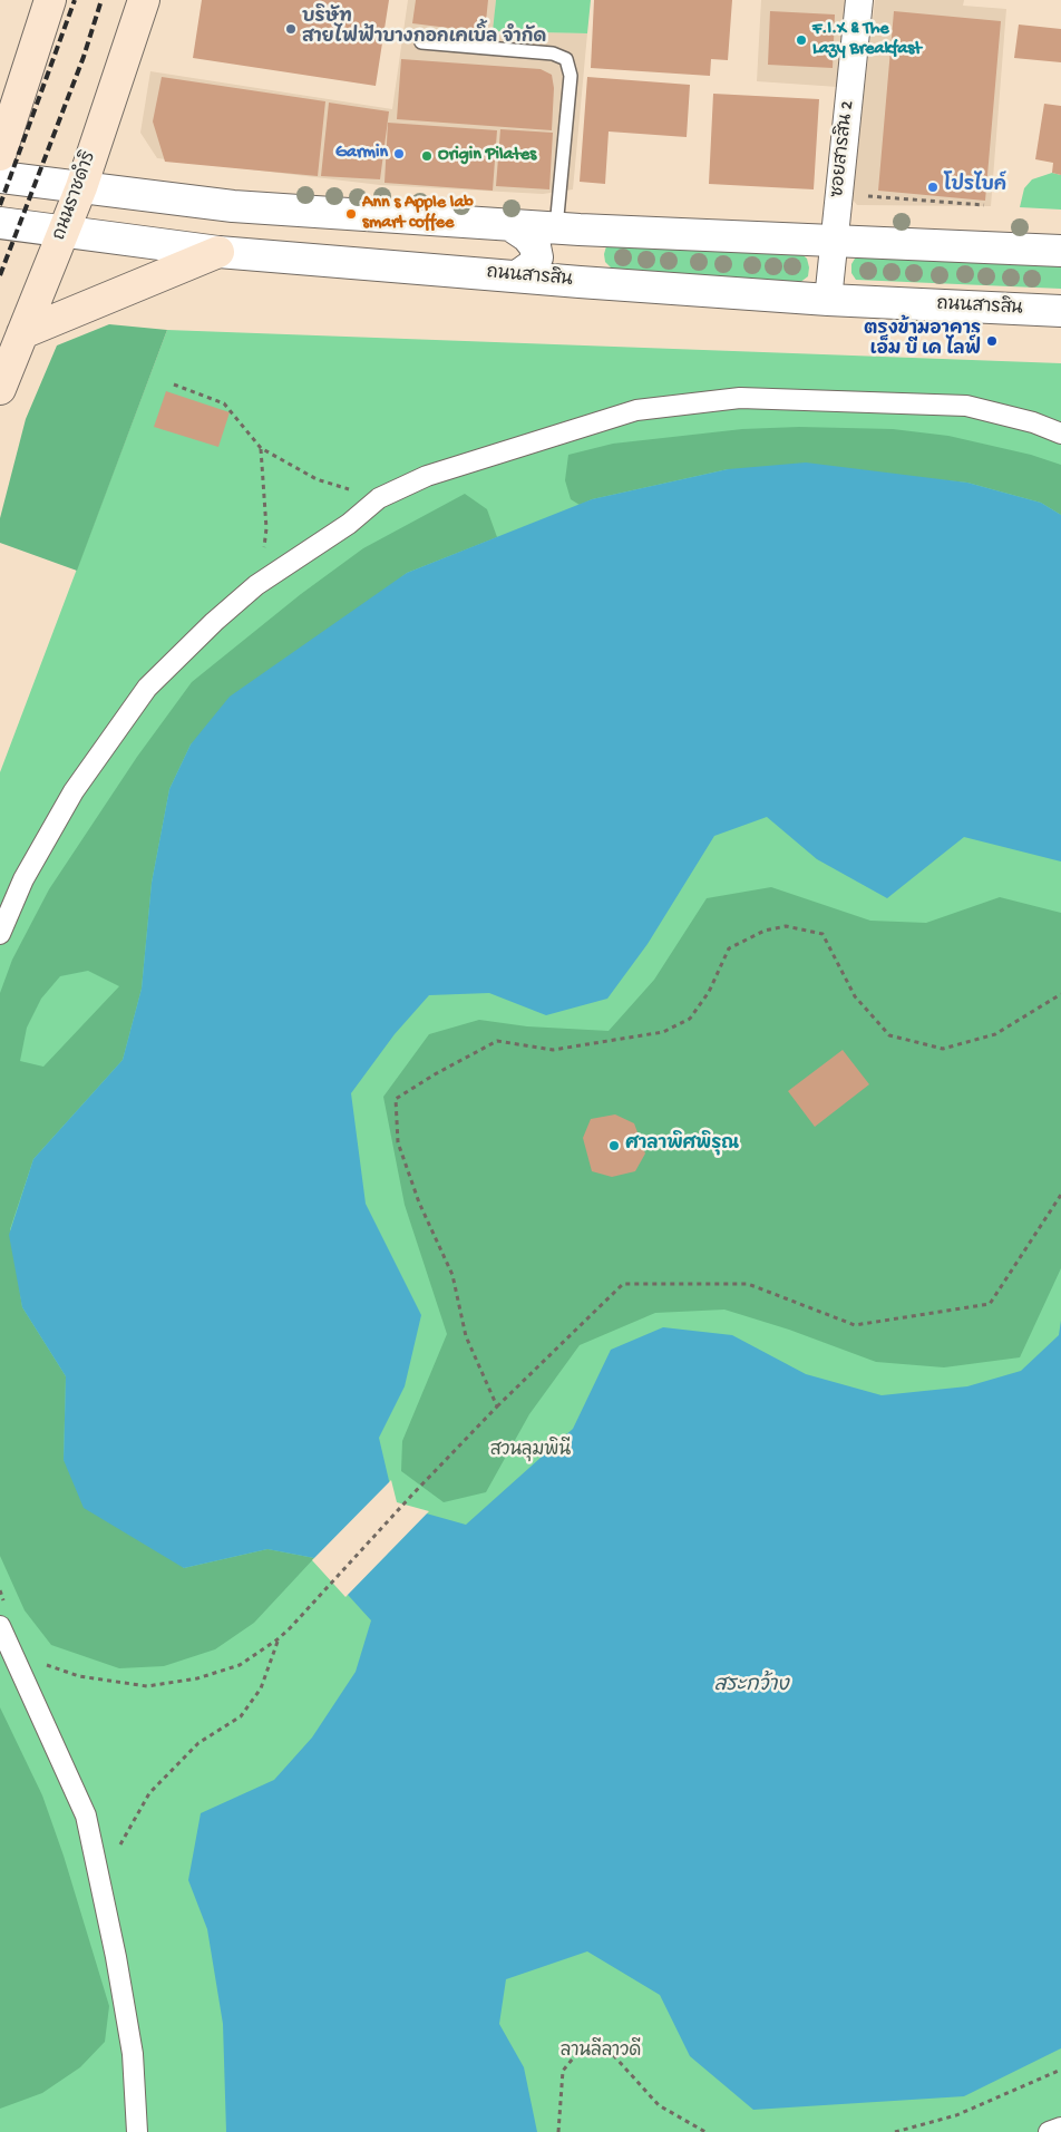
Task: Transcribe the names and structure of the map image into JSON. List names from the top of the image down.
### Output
{
  "streets": {
    "main road": ["ถนนราชดำริ"],
    "street": ["ซอยสารสิน 2", "ถนนสารสิน"]
  },
  "crossings": [
    ["ซอยสารสิน 2", "ถนนสารสิน"],
    ["ถนนราชดำริ", "ถนนสารสิน"]
  ],
  "water": ["สระกว้าง"],
  "parks": ["สวนลุมพินี", "ลานลีลาวดี"],
  "places": [
    "บริษัท สายไฟฟ้าบางกอกเคเบิ้ล จำกัด",
    "F.I.X & The Lazy Breakfast",
    "Garmin",
    "Origin Pilates",
    "โปรไบค์",
    "Ann s Apple lab smart coffee",
    "ตรงข้ามอาคาร เอ็ม บี เค ไลฟ์",
    "ศาลาพิศพิรุณ"
  ]
}
